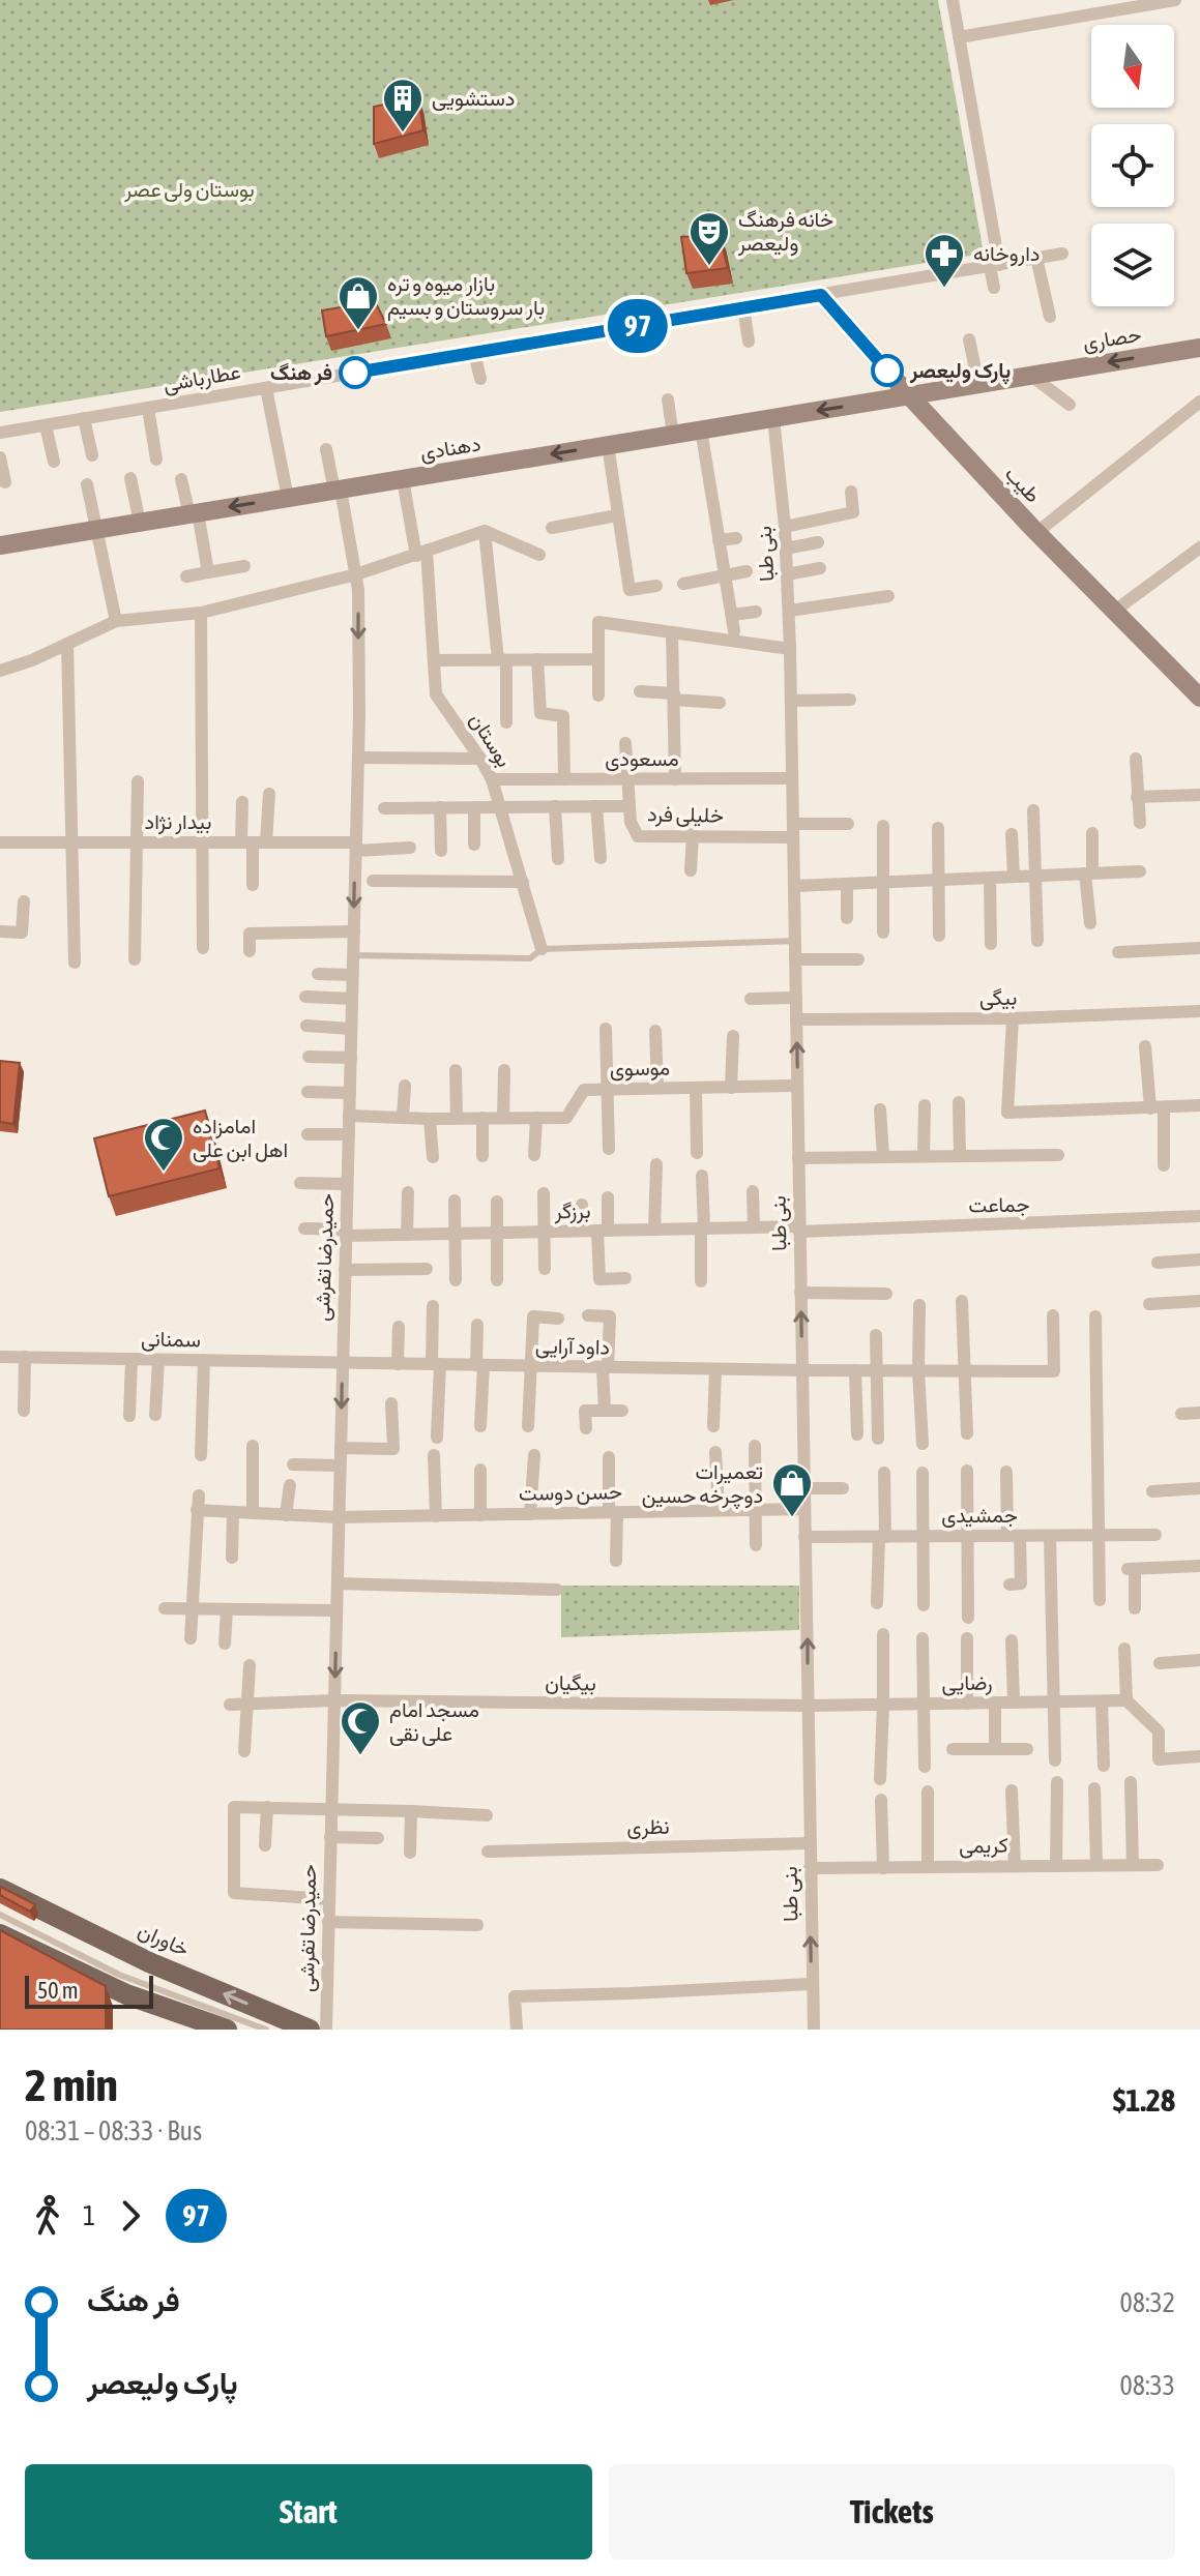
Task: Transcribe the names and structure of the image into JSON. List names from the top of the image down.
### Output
{
  "streets": {
    "main road": [
      "حصاری",
      "دهنادی",
      "طیب",
      "خاوران"
    ],
    "street": [
      "عطارباشی",
      "بنی طبا",
      "بوستان",
      "مسعودی",
      "خلیلی فرد",
      "بیدار نژاد",
      "بیگی",
      "موسوی",
      "جماعت",
      "برزگر",
      "حمیدرضا تفرشی",
      "سمنانی",
      "داود آرایی",
      "حسن دوست",
      "جمشیدی",
      "بیگیان",
      "رضایی",
      "نظری",
      "کریمی"
    ]
  },
  "crossings": [
    ["حصاری", "دهنادی"],
    ["حصاری", "طیب"],
    ["عطارباشی", "طیب"],
    ["دهنادی", "طیب"],
    ["دهنادی", "بنی طبا"],
    ["دهنادی", "بوستان"],
    ["دهنادی", "حمیدرضا تفرشی"],
    ["بنی طبا", "مسعودی"],
    ["بنی طبا", "خلیلی فرد"],
    ["بنی طبا", "بیگی"],
    ["بنی طبا", "موسوی"],
    ["بنی طبا", "جماعت"],
    ["بنی طبا", "برزگر"],
    ["بنی طبا", "داود آرایی"],
    ["بنی طبا", "حسن دوست"],
    ["بنی طبا", "جمشیدی"],
    ["بنی طبا", "بیگیان"],
    ["بنی طبا", "رضایی"],
    ["بنی طبا", "نظری"],
    ["بنی طبا", "کریمی"],
    ["بوستان", "مسعودی"],
    ["بوستان", "خلیلی فرد"],
    ["بیدار نژاد", "حمیدرضا تفرشی"],
    ["موسوی", "حمیدرضا تفرشی"],
    ["جماعت", "برزگر"],
    ["برزگر", "حمیدرضا تفرشی"],
    ["حمیدرضا تفرشی", "سمنانی"],
    ["حمیدرضا تفرشی", "داود آرایی"],
    ["حمیدرضا تفرشی", "حسن دوست"],
    ["حمیدرضا تفرشی", "بیگیان"],
    ["سمنانی", "داود آرایی"],
    ["بیگیان", "رضایی"]
  ],
  "one_way": ["حصاری", "دهنادی"],
  "parks": ["بوستان ولی عصر"],
  "places": {
    "building": ["دستشویی"],
    "theatre": ["خانه فرهنگ ولیعصر"],
    "pharmacy": ["داروخانه"],
    "shop": ["بازار میوه و تره بار سروستان و بسیم", "تعمیرات دوچرخه حسین"],
    "other": ["پارک ولیعصر", "فر هنگ"],
    "mosque": ["امامزاده اهل ابن علی", "مسجد امام علی نقی"]
  },
  "lines": ["bus line 97"],
  "scale_bar": "50 m",
  "north": "bottom",
  "page": {
    "on_map": "97",
    "scale": "50 m",
    "heading": ["2 min", "08:31 – 08:33 · Bus", "$1.28"],
    "legs": ["1", "97"],
    "list": [
      {
        "name": "فر هنگ",
        "value": "08:32"
      },
      {
        "name": "پارک ولیعصر",
        "value": "08:33"
      }
    ],
    "buttons": ["Start", "Tickets"]
  }
}
